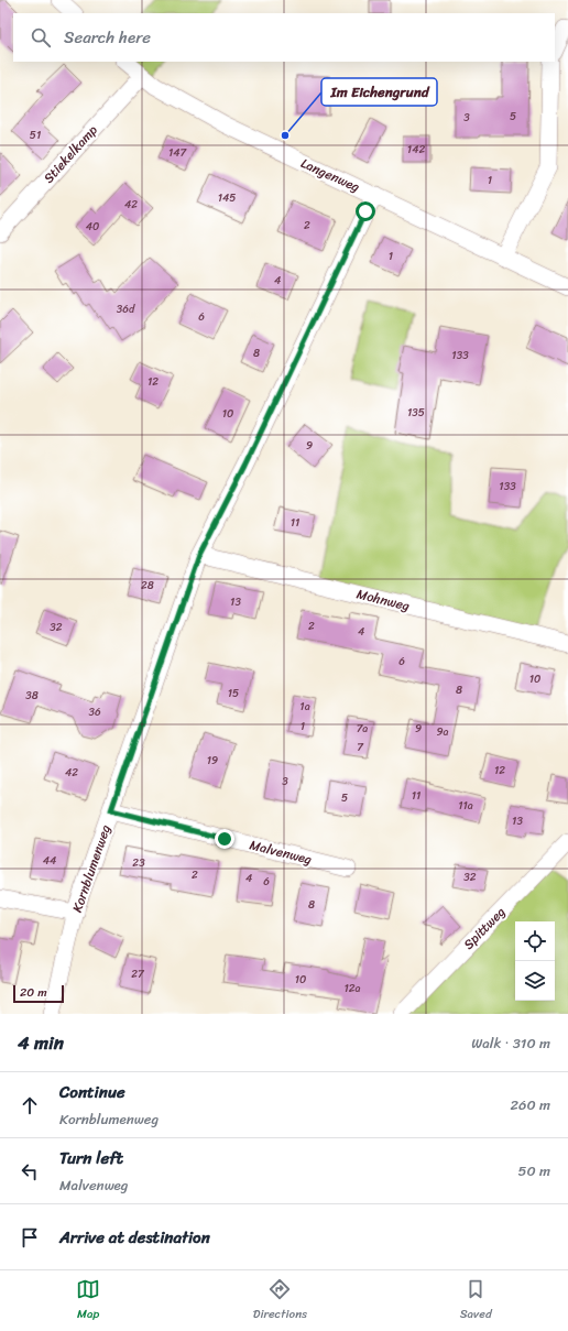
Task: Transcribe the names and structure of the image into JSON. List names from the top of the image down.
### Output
{
  "streets": {
    "street": [
      "Stiekelkamp",
      "Langenweg",
      "Mohnweg",
      "Malvenweg",
      "Kornblumenweg",
      "Spittweg"
    ]
  },
  "crossings": [
    ["Stiekelkamp", "Langenweg"],
    ["Langenweg", "Kornblumenweg"],
    ["Mohnweg", "Kornblumenweg"],
    ["Malvenweg", "Kornblumenweg"]
  ],
  "places": ["Im Eichengrund"],
  "house_numbers": [
    "5",
    "3",
    "51",
    "142",
    "147",
    "1",
    "145",
    "42",
    "2",
    "40",
    "1",
    "4",
    "36d",
    "6",
    "8",
    "133",
    "12",
    "135",
    "10",
    "9",
    "133",
    "11",
    "28",
    "13",
    "2",
    "32",
    "4",
    "6",
    "10",
    "8",
    "15",
    "38",
    "1a",
    "36",
    "1",
    "7a",
    "9",
    "9a",
    "7",
    "19",
    "12",
    "42",
    "3",
    "11",
    "5",
    "11a",
    "13",
    "44",
    "23",
    "2",
    "32",
    "4",
    "6",
    "8",
    "27",
    "10",
    "12a"
  ],
  "scale_bar": "20 m",
  "page": {
    "search": "Search here",
    "scale": "20 m",
    "heading": ["4 min", "Walk · 310 m"],
    "list": [
      ["Continue", "Kornblumenweg", "260 m"],
      ["Turn left", "Malvenweg", "50 m"],
      "Arrive at destination"
    ],
    "nav": ["Map", "Directions", "Saved"]
  }
}
